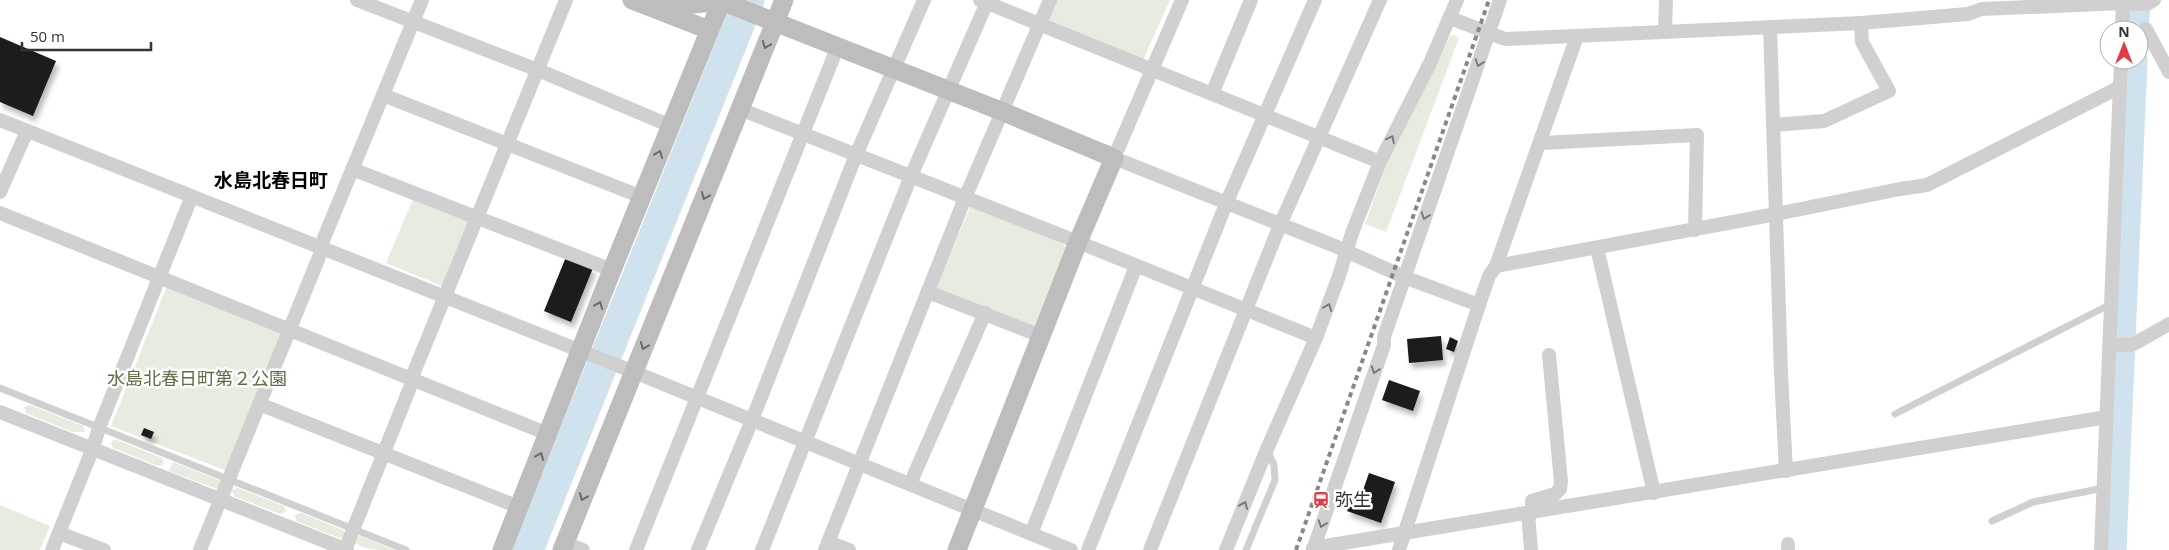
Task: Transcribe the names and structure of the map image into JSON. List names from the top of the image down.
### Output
{
  "districts": ["水島北春日町"],
  "parks": ["水島北春日町第２公園"],
  "places": {
    "station": ["弥生"]
  },
  "scale_bar": "50 m",
  "north": "top"
}
